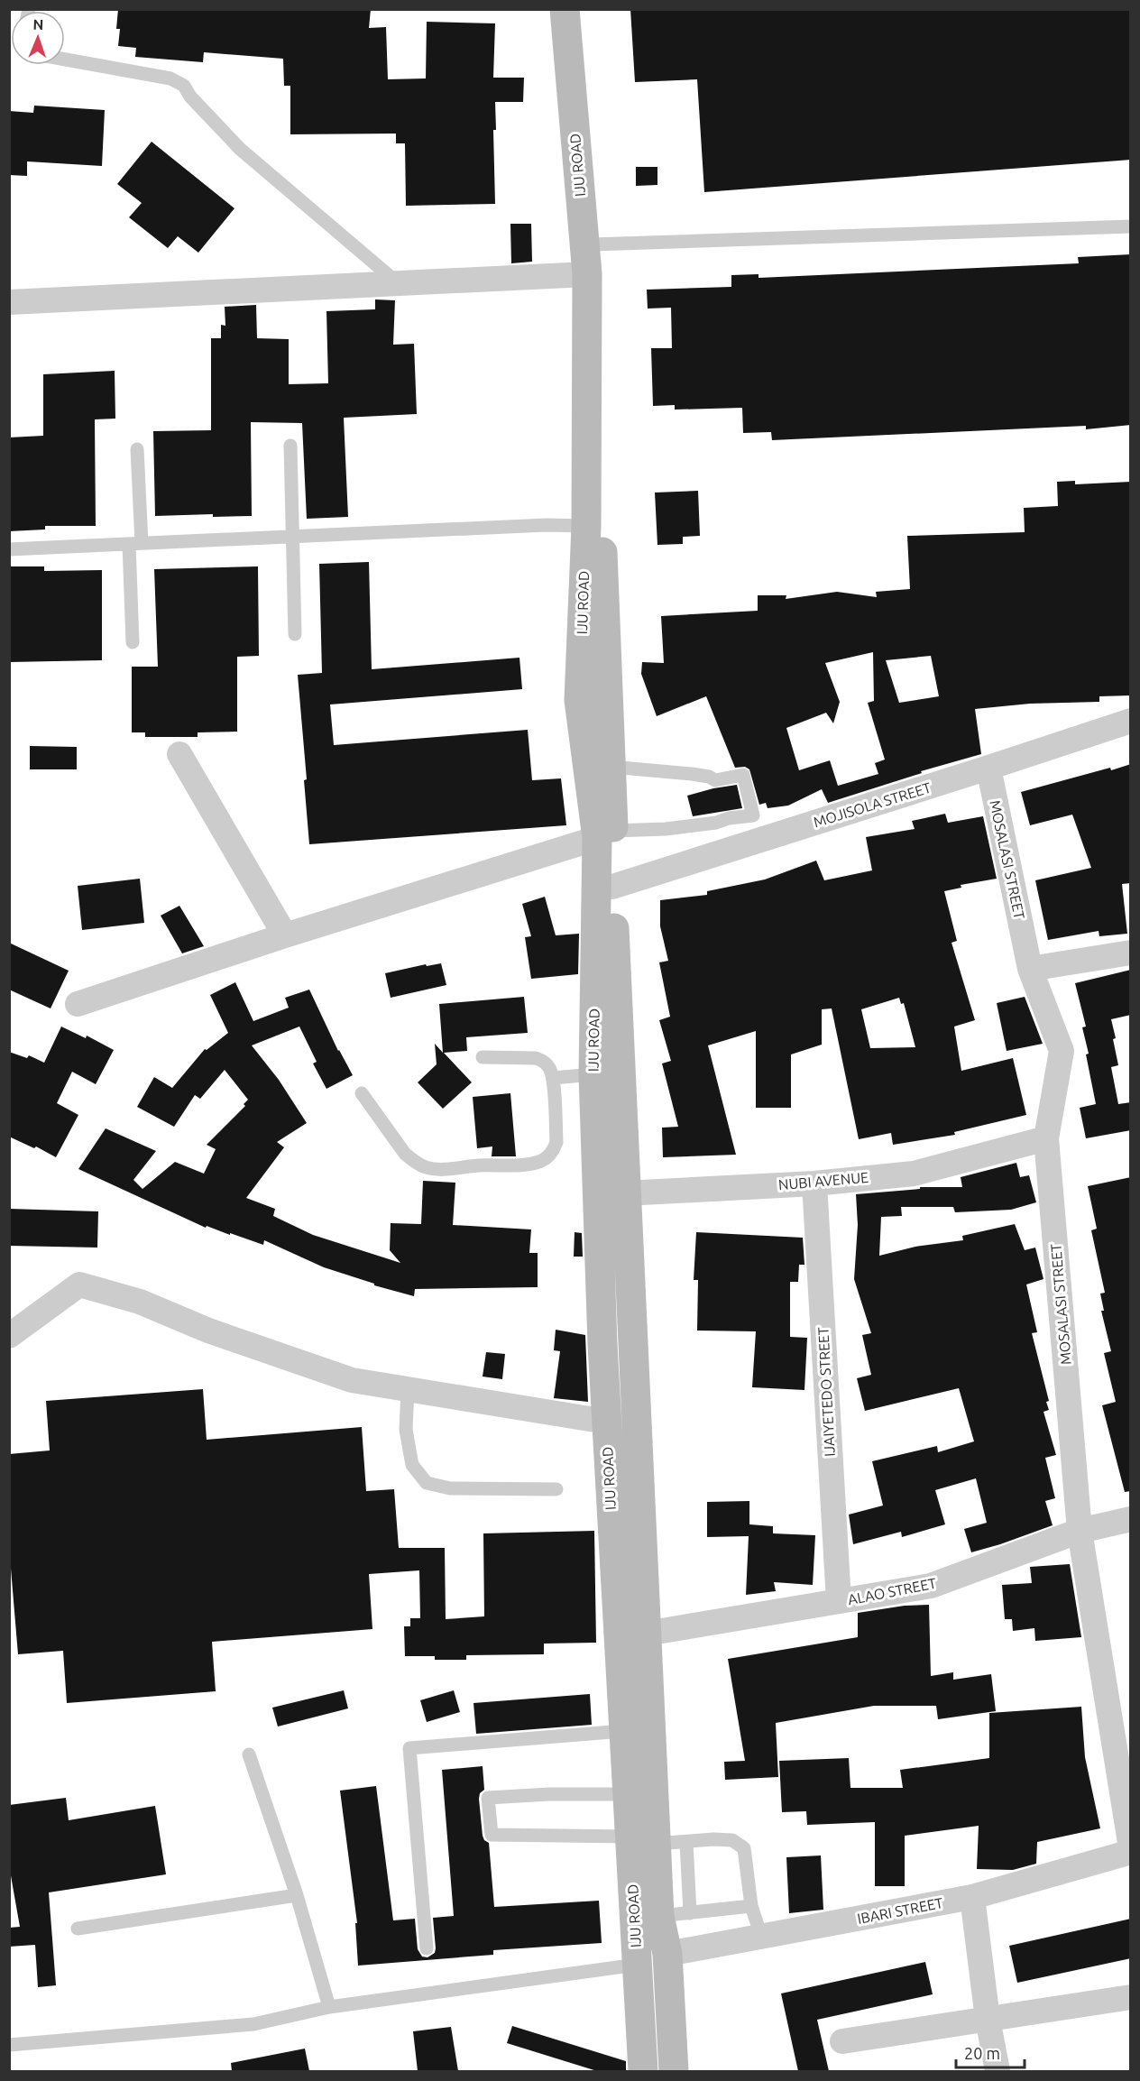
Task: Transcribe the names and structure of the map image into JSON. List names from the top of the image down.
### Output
{
  "streets": {
    "main road": ["IJU ROAD"],
    "street": [
      "MOJISOLA STREET",
      "MOSALASI STREET",
      "NUBI AVENUE",
      "IJAIYETEDO STREET",
      "ALAO STREET",
      "IBARI STREET"
    ]
  },
  "crossings": [
    ["IJU ROAD", "MOJISOLA STREET"],
    ["IJU ROAD", "NUBI AVENUE"],
    ["IJU ROAD", "ALAO STREET"],
    ["IJU ROAD", "IBARI STREET"],
    ["MOJISOLA STREET", "MOSALASI STREET"],
    ["MOSALASI STREET", "NUBI AVENUE"],
    ["MOSALASI STREET", "ALAO STREET"],
    ["MOSALASI STREET", "IBARI STREET"],
    ["NUBI AVENUE", "IJAIYETEDO STREET"],
    ["IJAIYETEDO STREET", "ALAO STREET"]
  ],
  "scale_bar": "20 m",
  "north": "top"
}
